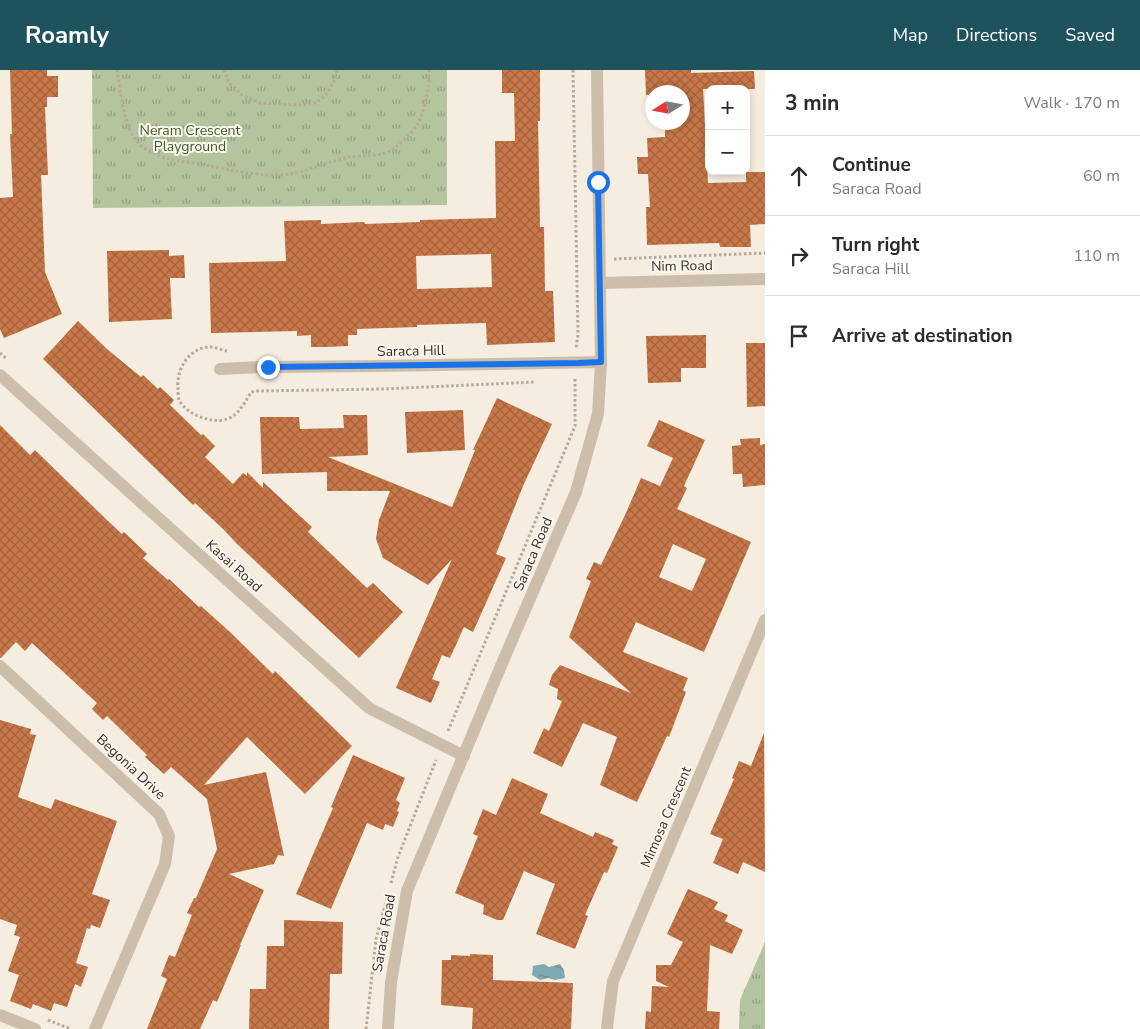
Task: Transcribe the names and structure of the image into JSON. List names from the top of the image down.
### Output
{
  "streets": {
    "street": [
      "Nim Road",
      "Saraca Hill",
      "Saraca Road",
      "Kasai Road",
      "Begonia Drive",
      "Mimosa Crescent"
    ]
  },
  "crossings": [
    ["Nim Road", "Saraca Road"],
    ["Saraca Hill", "Saraca Road"],
    ["Saraca Road", "Kasai Road"]
  ],
  "parks": ["Neram Crescent Playground"],
  "north": "left",
  "page": {
    "header": "Roamly",
    "nav": ["Map", "Directions", "Saved"],
    "heading": ["3 min", "Walk · 170 m"],
    "map_buttons": ["+", "−"],
    "list": [
      ["Continue", "Saraca Road", "60 m"],
      ["Turn right", "Saraca Hill", "110 m"],
      "Arrive at destination"
    ]
  }
}
